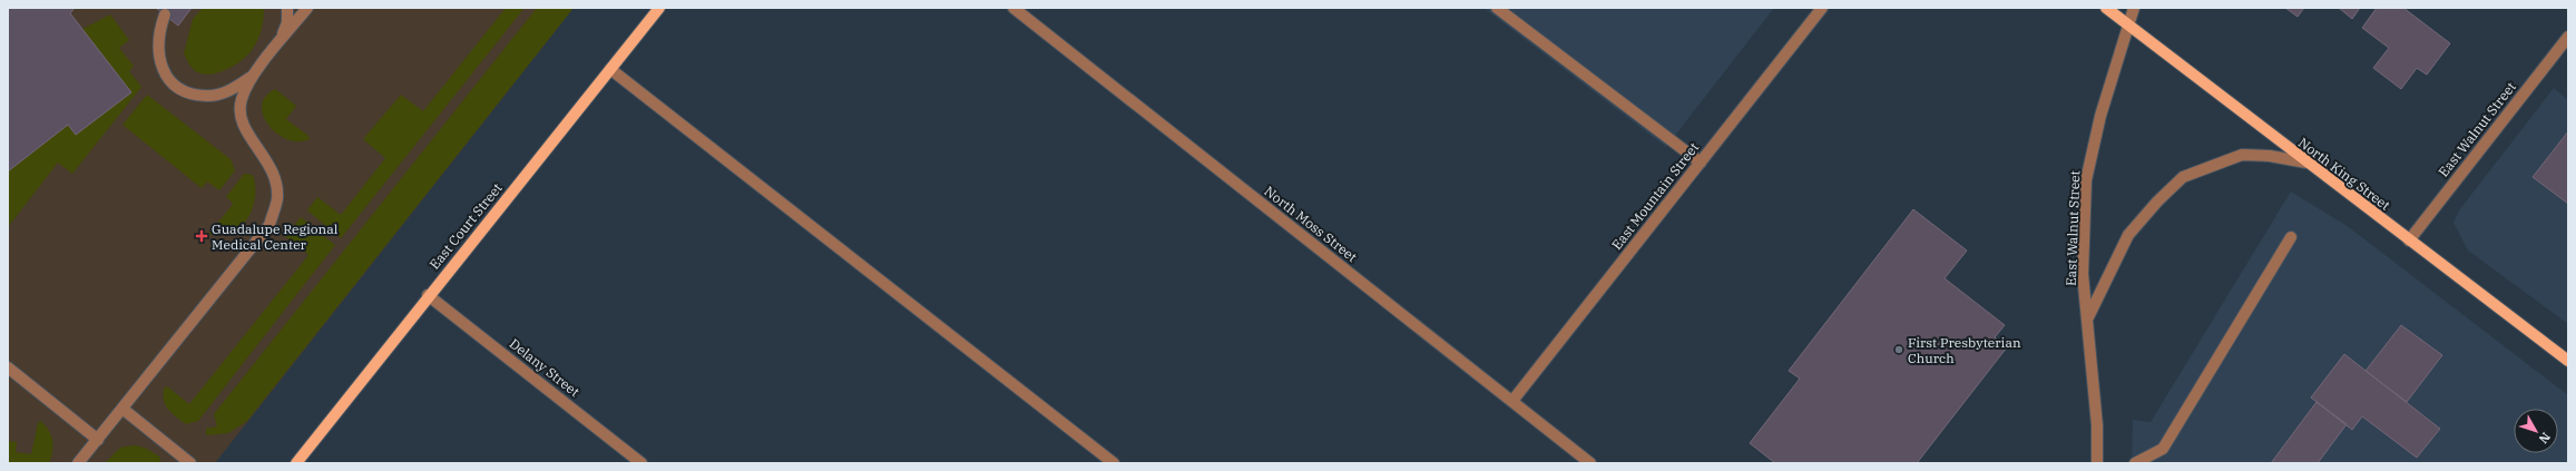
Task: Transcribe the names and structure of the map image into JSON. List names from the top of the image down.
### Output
{
  "streets": {
    "main road": ["North King Street", "East Court Street"],
    "street": [
      "East Walnut Street",
      "East Mountain Street",
      "North Moss Street",
      "Delany Street"
    ]
  },
  "crossings": [
    ["East Walnut Street", "North King Street"],
    ["East Mountain Street", "North Moss Street"],
    ["East Court Street", "Delany Street"]
  ],
  "places": {
    "health": ["Guadalupe Regional Medical Center"],
    "other": ["First Presbyterian Church"]
  },
  "north": "bottom right"
}
